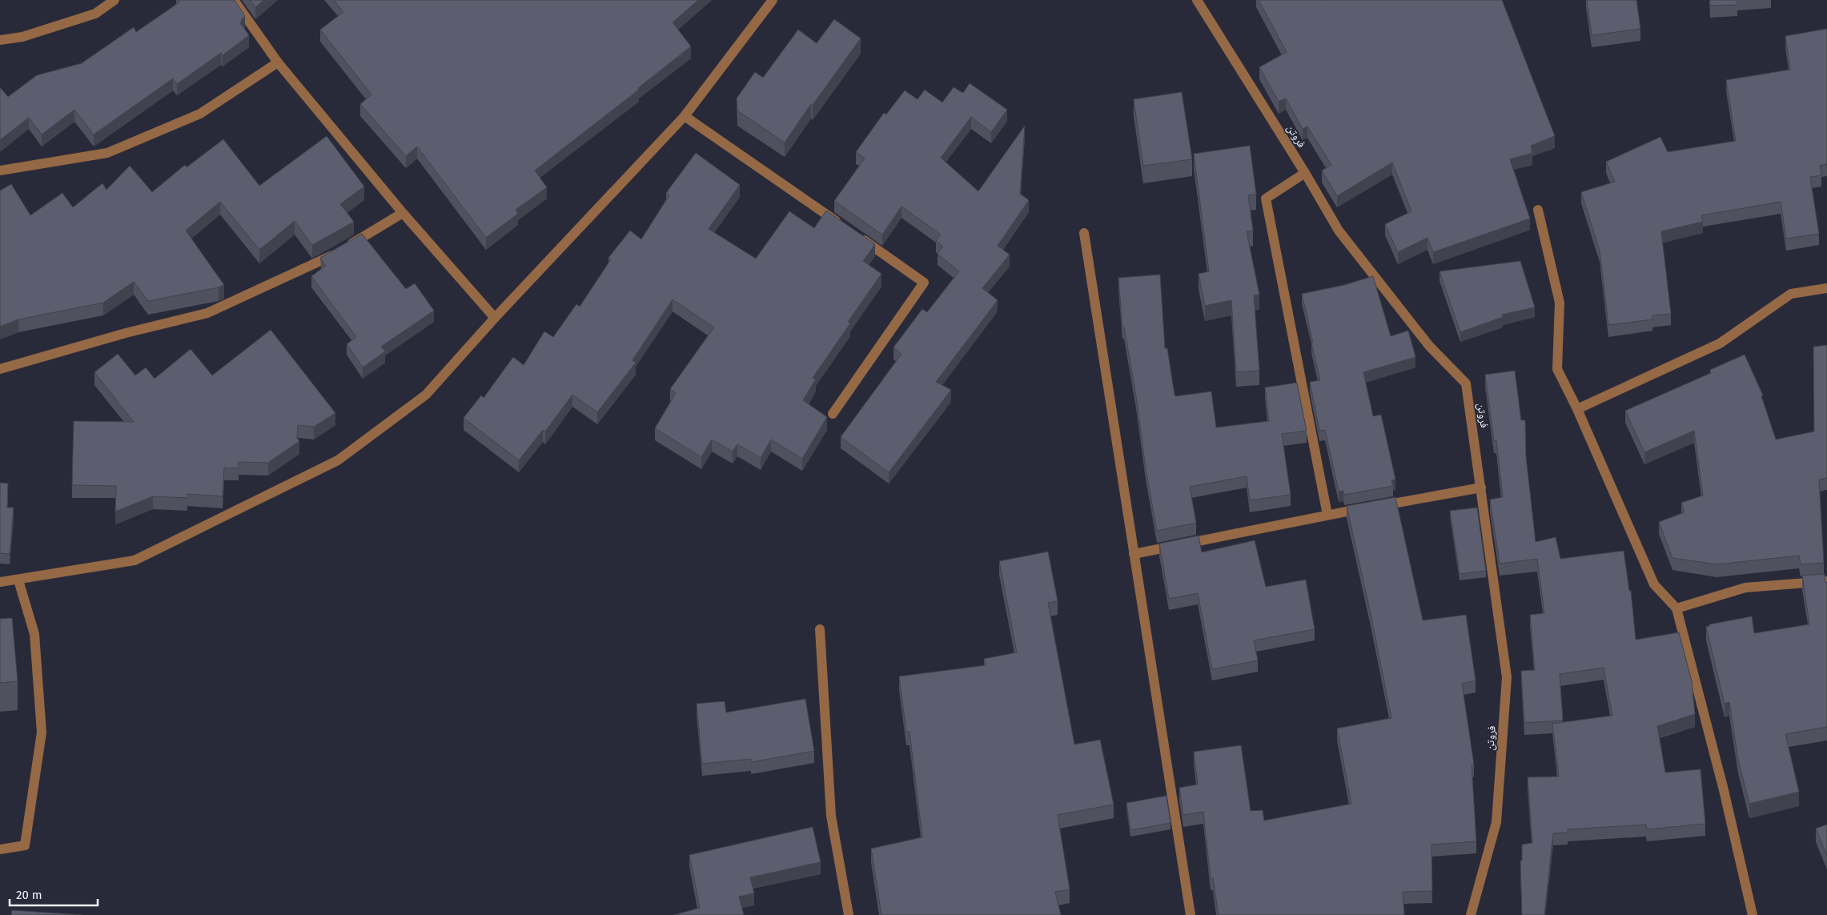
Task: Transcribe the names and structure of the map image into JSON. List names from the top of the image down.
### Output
{
  "streets": {
    "street": ["فروتن"]
  },
  "scale_bar": "20 m"
}
